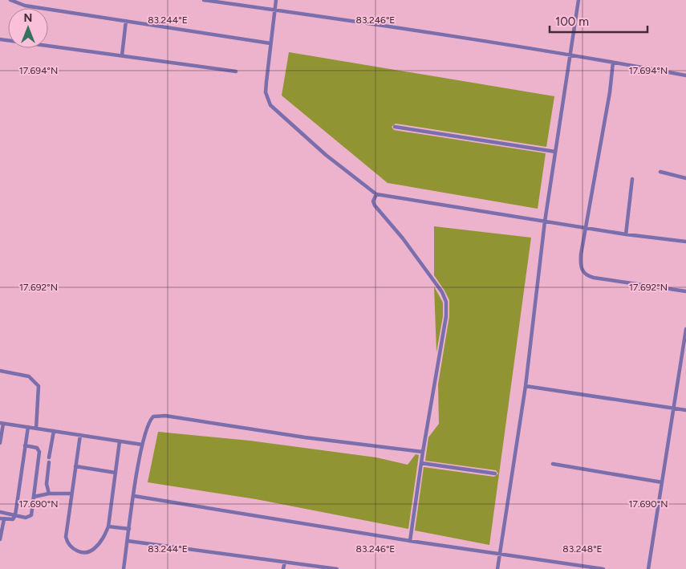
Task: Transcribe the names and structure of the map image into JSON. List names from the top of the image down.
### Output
{
  "scale_bar": "100 m",
  "north": "top",
  "coordinates": [
    "83.244°E",
    "83.246°E",
    "17.694°N",
    "17.692°N",
    "17.690°N",
    "83.248°E"
  ]
}
